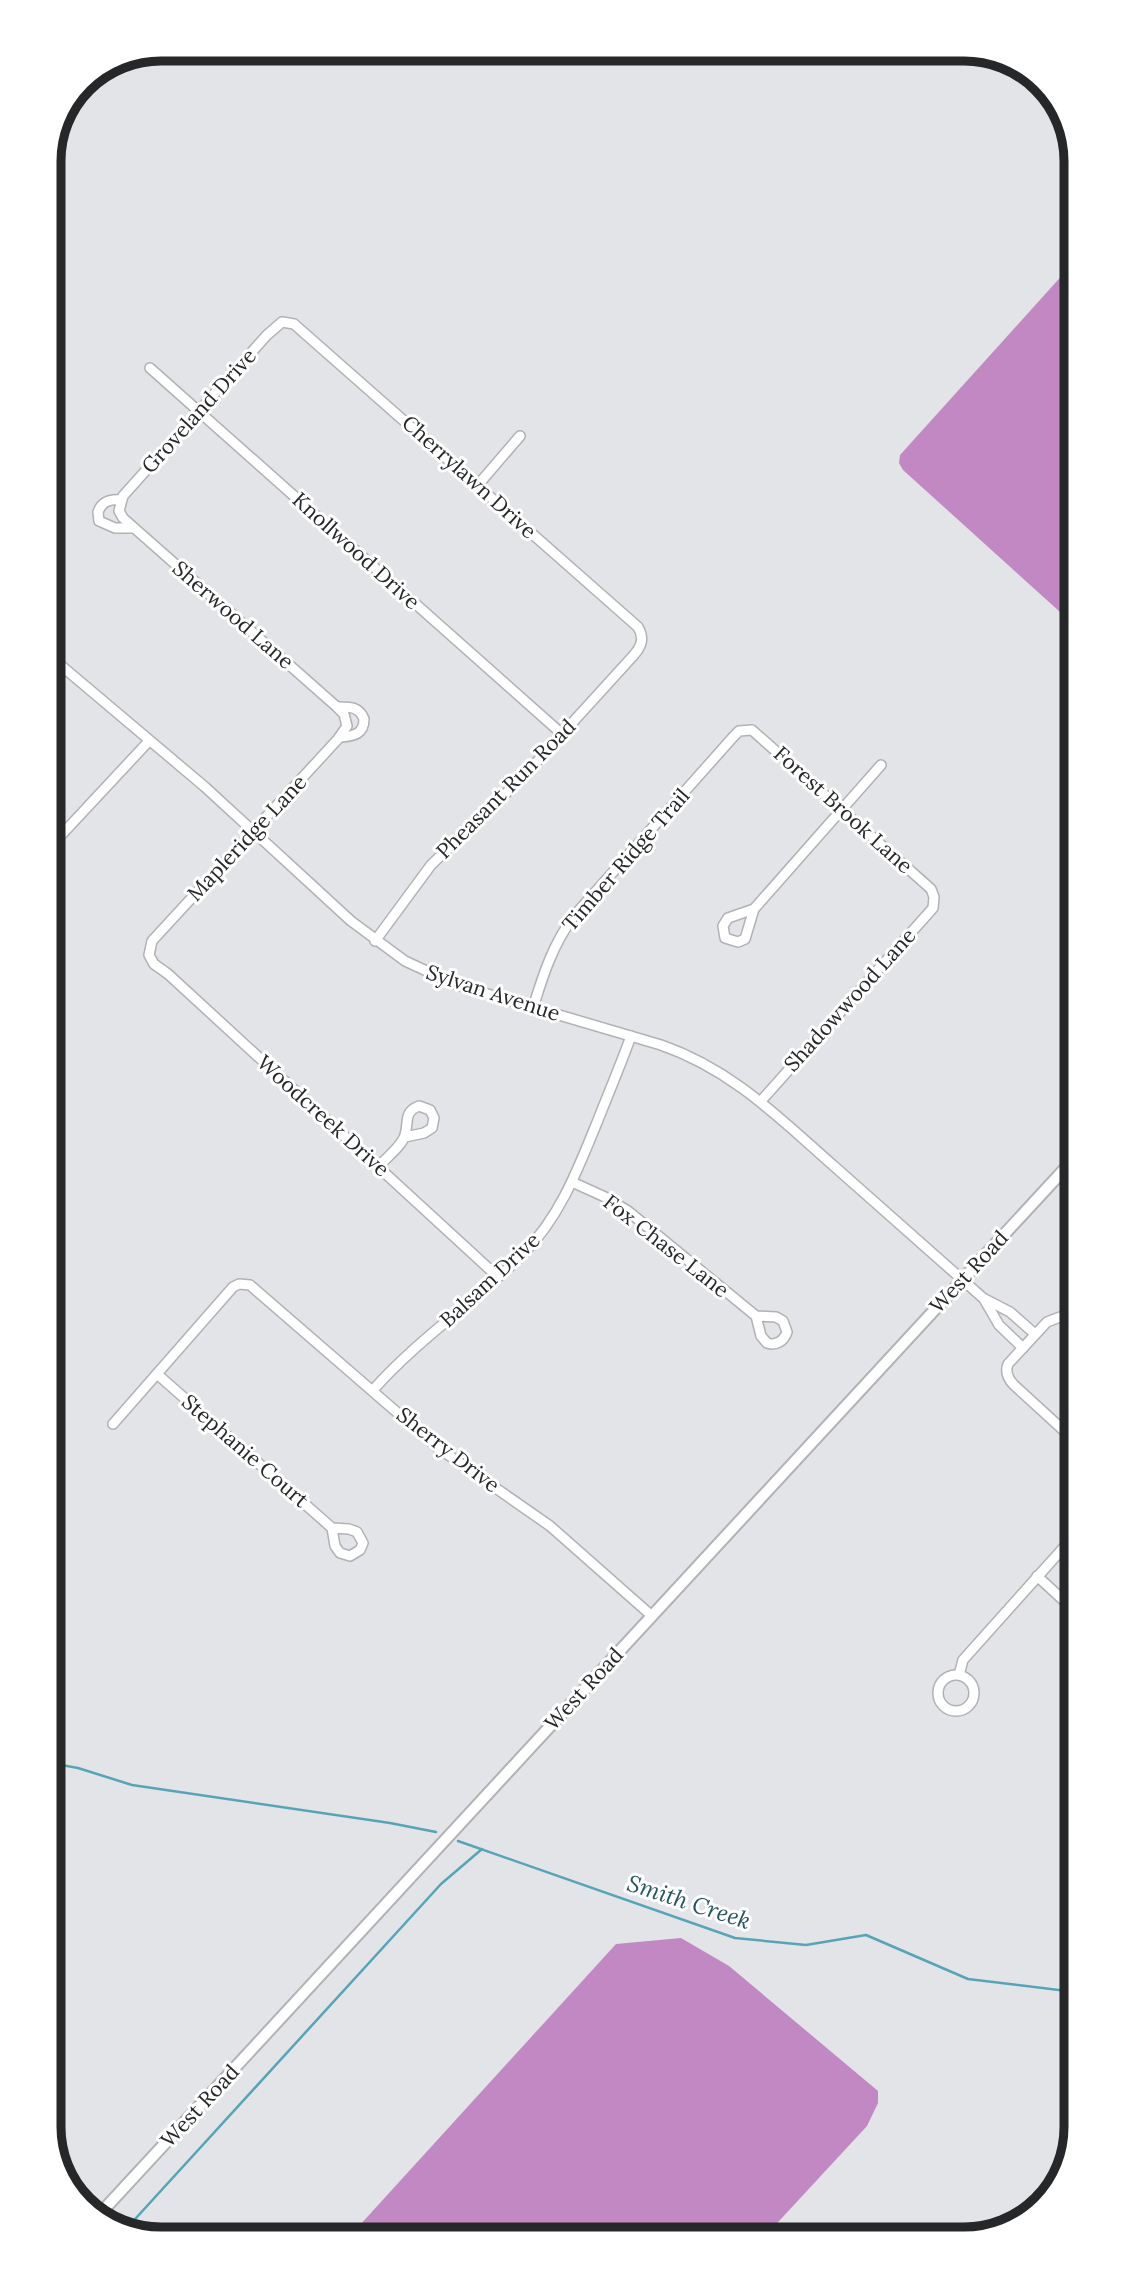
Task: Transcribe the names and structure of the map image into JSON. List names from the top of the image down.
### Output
{
  "streets": {
    "street": [
      "Groveland Drive",
      "Cherrylawn Drive",
      "Knollwood Drive",
      "Sherwood Lane",
      "Pheasant Run Road",
      "Forest Brook Lane",
      "Mapleridge Lane",
      "Timber Ridge Trail",
      "Sylvan Avenue",
      "Shadowwood Lane",
      "Woodcreek Drive",
      "Fox Chase Lane",
      "West Road",
      "Balsam Drive",
      "Sherry Drive",
      "Stephanie Court"
    ]
  },
  "crossings": [
    ["Groveland Drive", "Cherrylawn Drive"],
    ["Groveland Drive", "Knollwood Drive"],
    ["Groveland Drive", "Sherwood Lane"],
    ["Cherrylawn Drive", "Pheasant Run Road"],
    ["Knollwood Drive", "Pheasant Run Road"],
    ["Sherwood Lane", "Mapleridge Lane"],
    ["Pheasant Run Road", "Sylvan Avenue"],
    ["Forest Brook Lane", "Timber Ridge Trail"],
    ["Forest Brook Lane", "Shadowwood Lane"],
    ["Mapleridge Lane", "Sylvan Avenue"],
    ["Mapleridge Lane", "Woodcreek Drive"],
    ["Timber Ridge Trail", "Sylvan Avenue"],
    ["Sylvan Avenue", "Shadowwood Lane"],
    ["Sylvan Avenue", "West Road"],
    ["Sylvan Avenue", "Balsam Drive"],
    ["Woodcreek Drive", "Balsam Drive"],
    ["Fox Chase Lane", "Balsam Drive"],
    ["West Road", "Sherry Drive"],
    ["Balsam Drive", "Sherry Drive"],
    ["Sherry Drive", "Stephanie Court"]
  ],
  "water": ["Smith Creek"]
}
